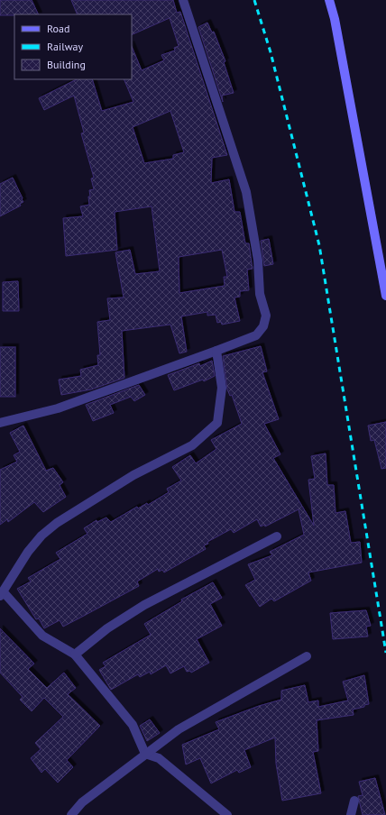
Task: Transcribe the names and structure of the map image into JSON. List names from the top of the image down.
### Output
{
  "legend": ["Road", "Railway", "Building"]
}
